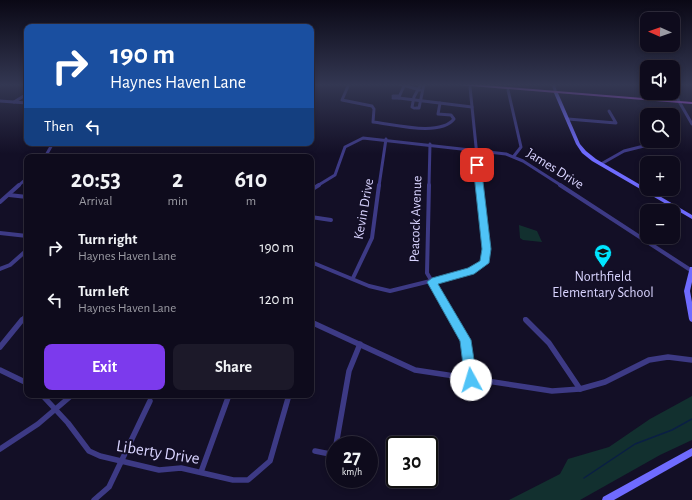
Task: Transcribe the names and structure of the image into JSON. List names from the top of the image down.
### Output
{
  "streets": {
    "street": [
      "James Drive",
      "Kevin Drive",
      "Peacock Avenue",
      "Liberty Drive"
    ]
  },
  "crossings": [
    ["James Drive", "Kevin Drive"],
    ["James Drive", "Peacock Avenue"]
  ],
  "places": {
    "school or university": ["Northfield Elementary School"]
  },
  "north": "left",
  "page": {
    "map_buttons": ["+", "−"],
    "turn": ["190 m", "Haynes Haven Lane"],
    "then": "Then",
    "eta": [
      "20:53",
      "Arrival",
      "2",
      "min",
      "610",
      "m"
    ],
    "list": [
      {
        "name": "Turn right",
        "note": "Haynes Haven Lane",
        "value": "190 m"
      },
      {
        "name": "Turn left",
        "note": "Haynes Haven Lane",
        "value": "120 m"
      }
    ],
    "buttons": ["Exit", "Share"],
    "speed": "27 km/h",
    "limit": "30"
  }
}
